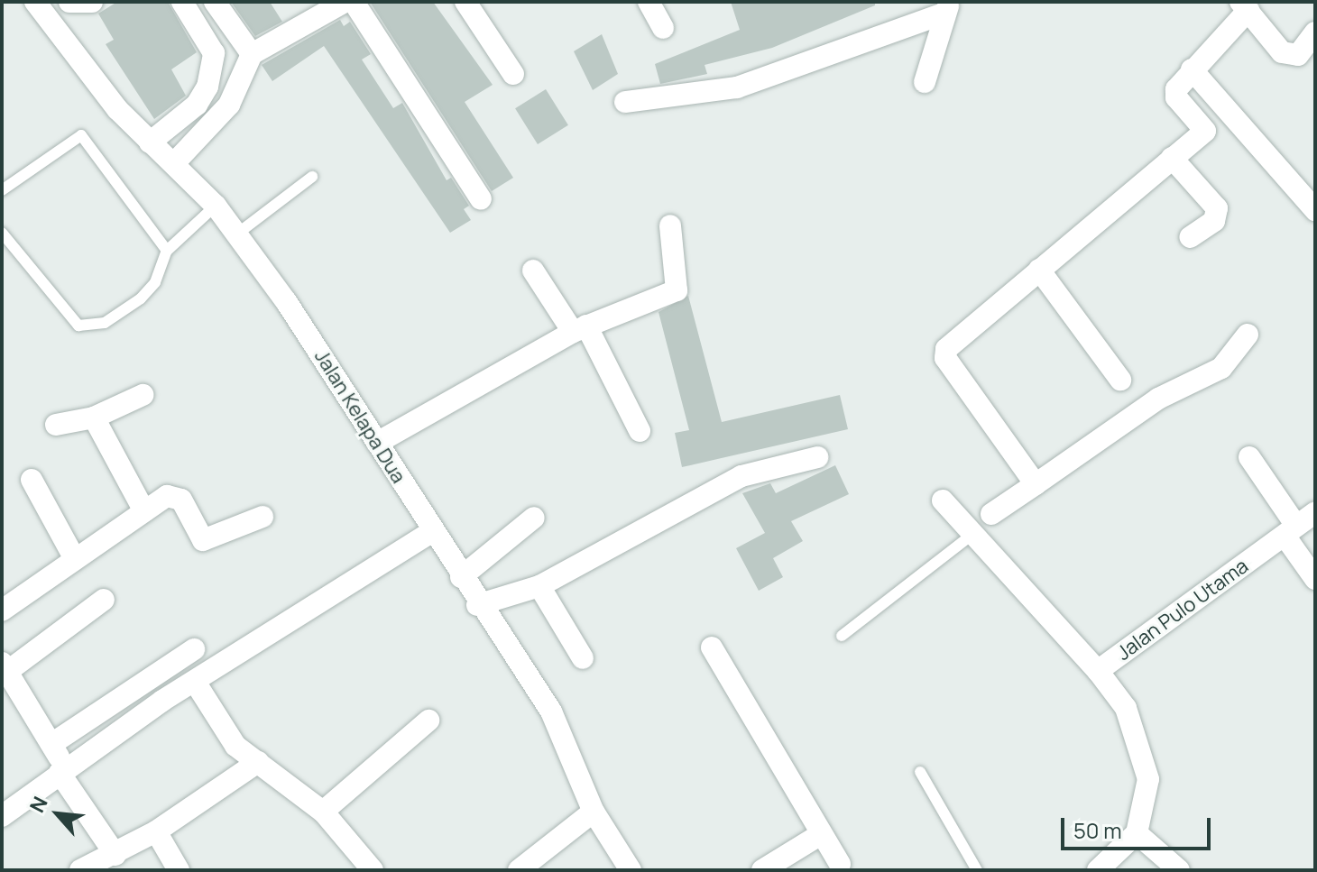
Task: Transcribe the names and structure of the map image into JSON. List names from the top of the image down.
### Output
{
  "streets": {
    "street": ["Jalan Kelapa Dua", "Jalan Pulo Utama"]
  },
  "scale_bar": "50 m",
  "north": "top left"
}
